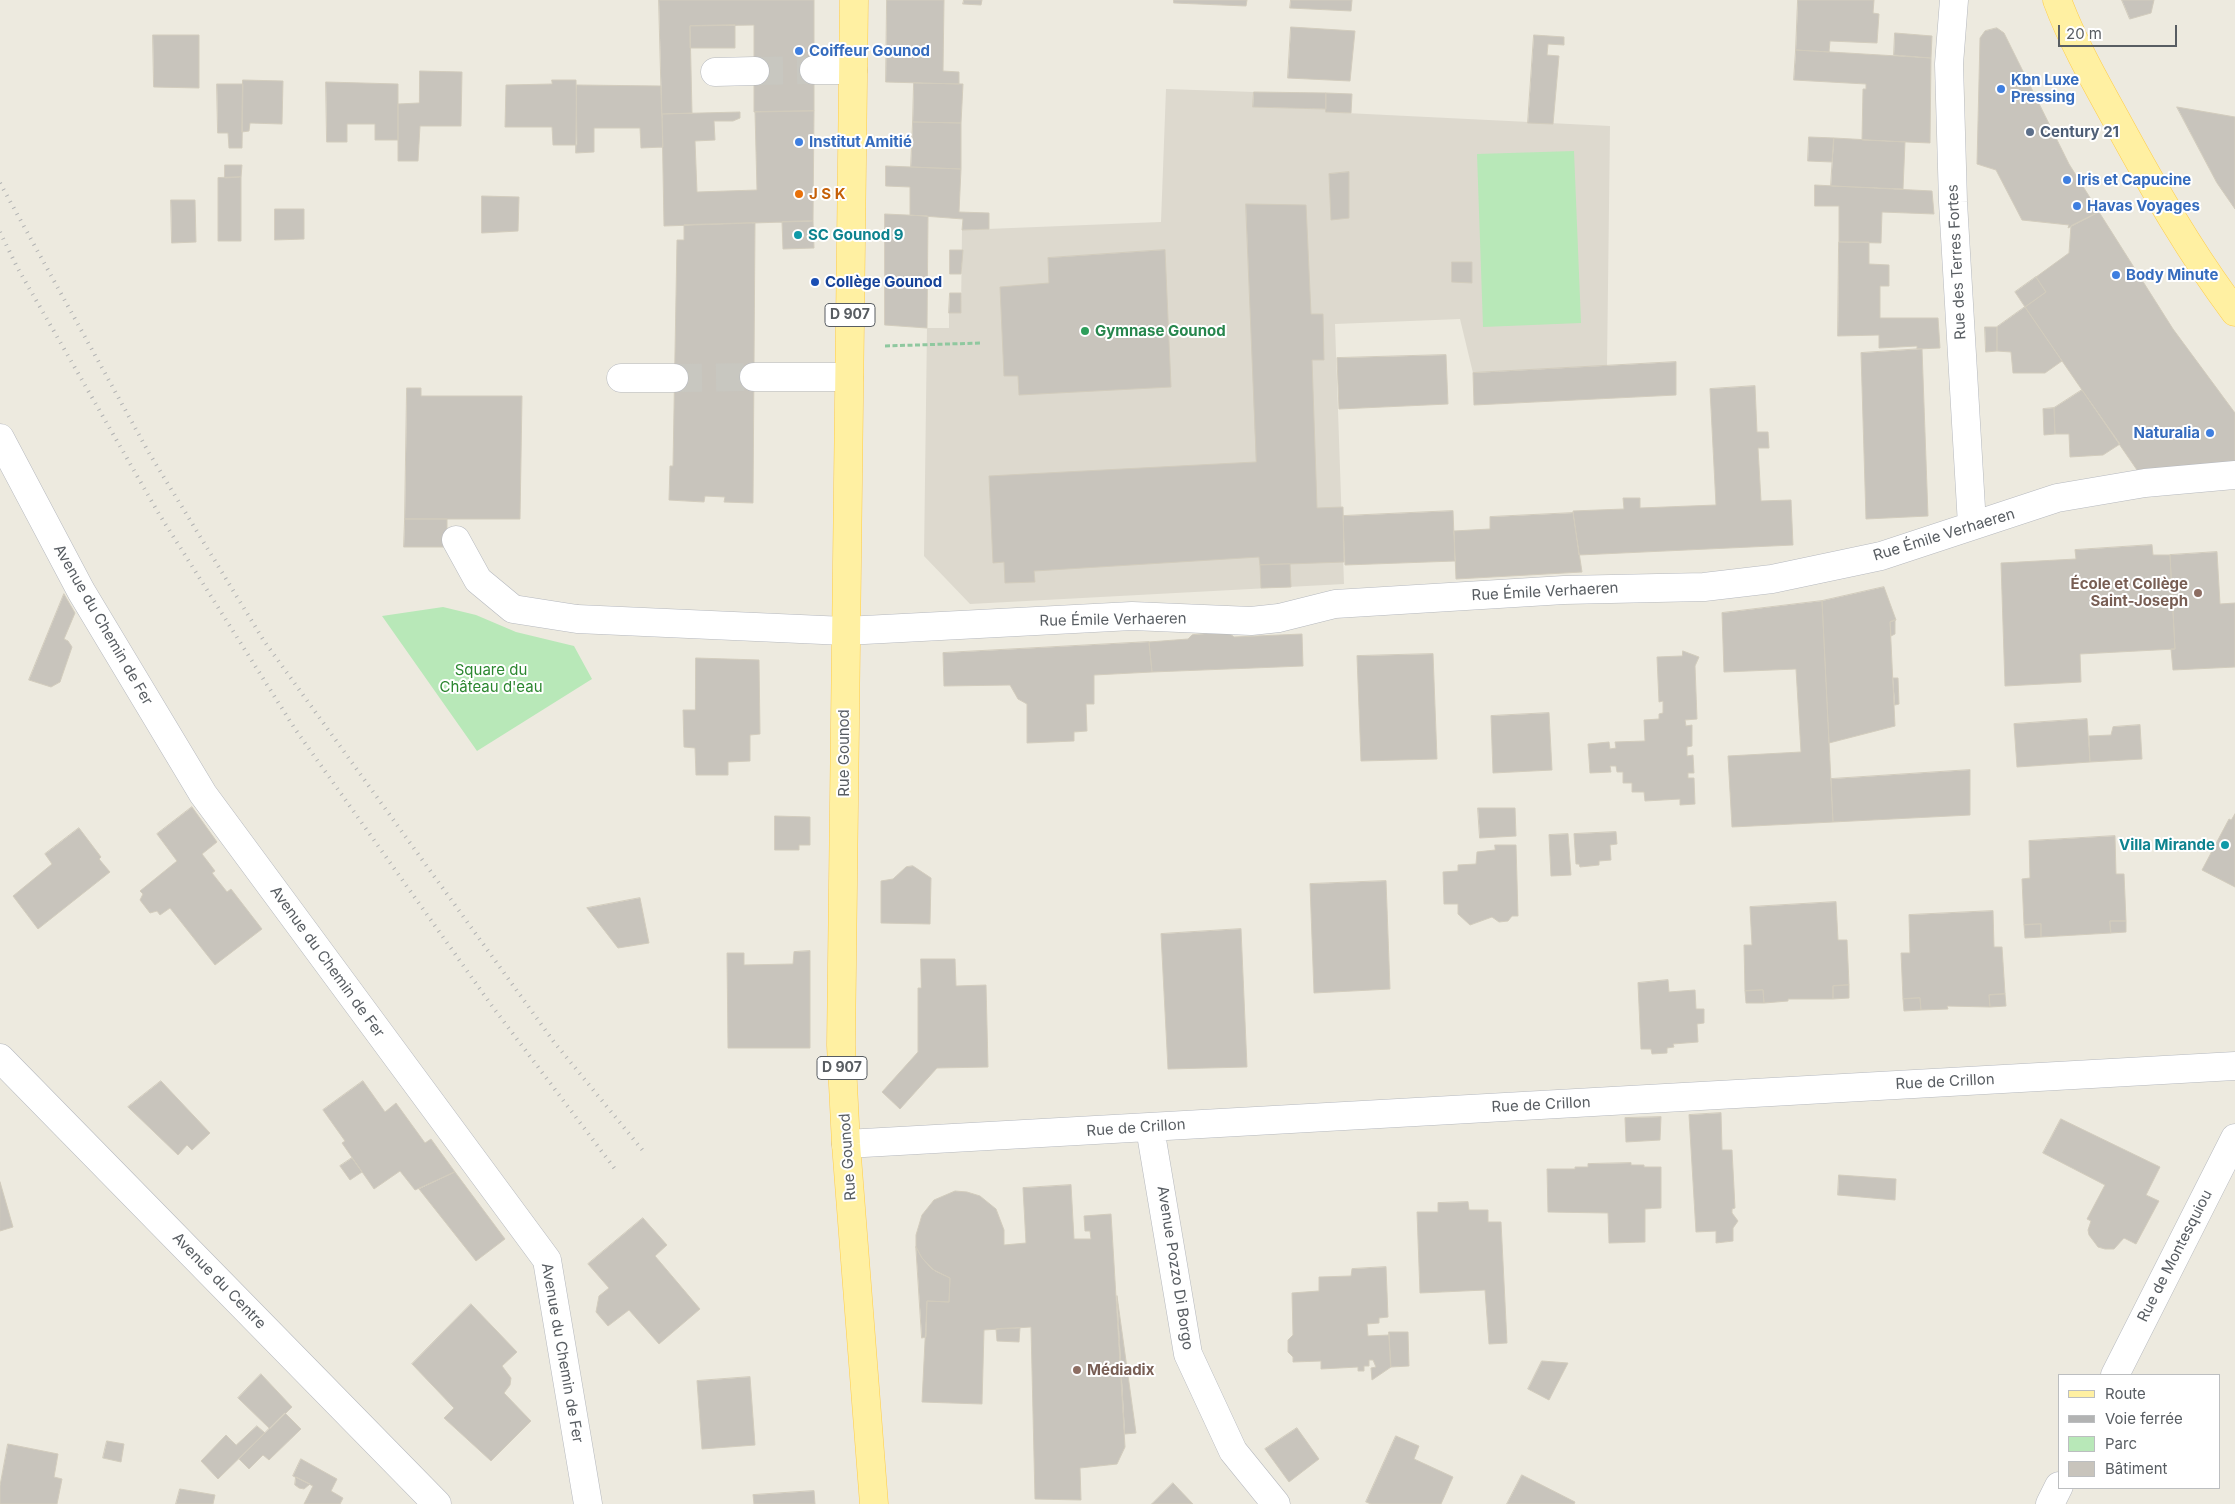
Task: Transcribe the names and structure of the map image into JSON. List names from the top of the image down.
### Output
{
  "streets": {
    "main road": ["D 907", "Rue Gounod"],
    "street": [
      "Rue des Terres Fortes",
      "Rue Émile Verhaeren",
      "Avenue du Chemin de Fer",
      "Rue de Crillon",
      "Rue de Montesquiou",
      "Avenue Pozzo Di Borgo",
      "Avenue du Centre"
    ]
  },
  "crossings": [
    ["Rue des Terres Fortes", "Rue Émile Verhaeren"],
    ["Rue Émile Verhaeren", "Rue Gounod"],
    ["Rue Gounod", "Rue de Crillon"],
    ["Rue de Crillon", "Avenue Pozzo Di Borgo"]
  ],
  "parks": ["Square du Château d'eau"],
  "places": [
    "Coiffeur Gounod",
    "Kbn Luxe Pressing",
    "Century 21",
    "Institut Amitié",
    "Iris et Capucine",
    "J S K",
    "Havas Voyages",
    "SC Gounod 9",
    "Body Minute",
    "Collège Gounod",
    "Gymnase Gounod",
    "Naturalia",
    "École et Collège Saint-Joseph",
    "Villa Mirande",
    "Médiadix"
  ],
  "legend": [
    "Route",
    "Voie ferrée",
    "Parc",
    "Bâtiment"
  ],
  "scale_bar": "20 m"
}
